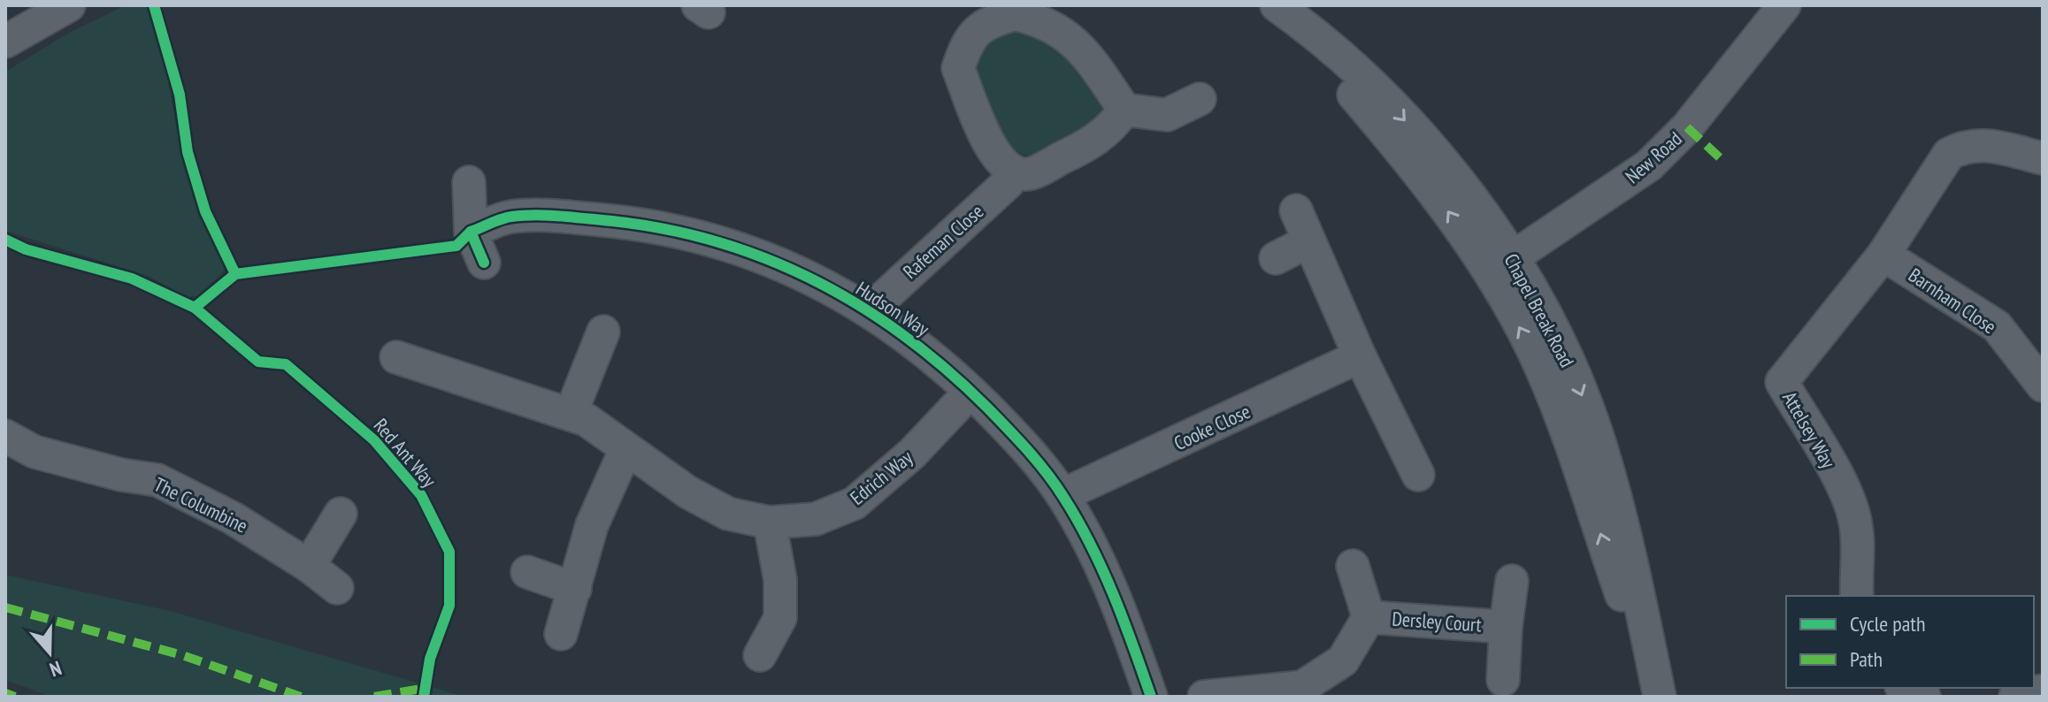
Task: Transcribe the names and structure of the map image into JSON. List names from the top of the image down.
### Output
{
  "streets": {
    "street": [
      "New Road",
      "Rafeman Close",
      "Barnham Close",
      "Hudson Way",
      "Chapel Break Road",
      "Cooke Close",
      "Attelsey Way",
      "Edrich Way",
      "The Columbine",
      "Dersley Court"
    ],
    "cycle path": ["Red Ant Way"]
  },
  "crossings": [
    ["New Road", "Chapel Break Road"],
    ["Rafeman Close", "Hudson Way"],
    ["Barnham Close", "Attelsey Way"],
    ["Hudson Way", "Cooke Close"],
    ["Hudson Way", "Edrich Way"]
  ],
  "legend": ["Cycle path", "Path"],
  "north": "bottom"
}
